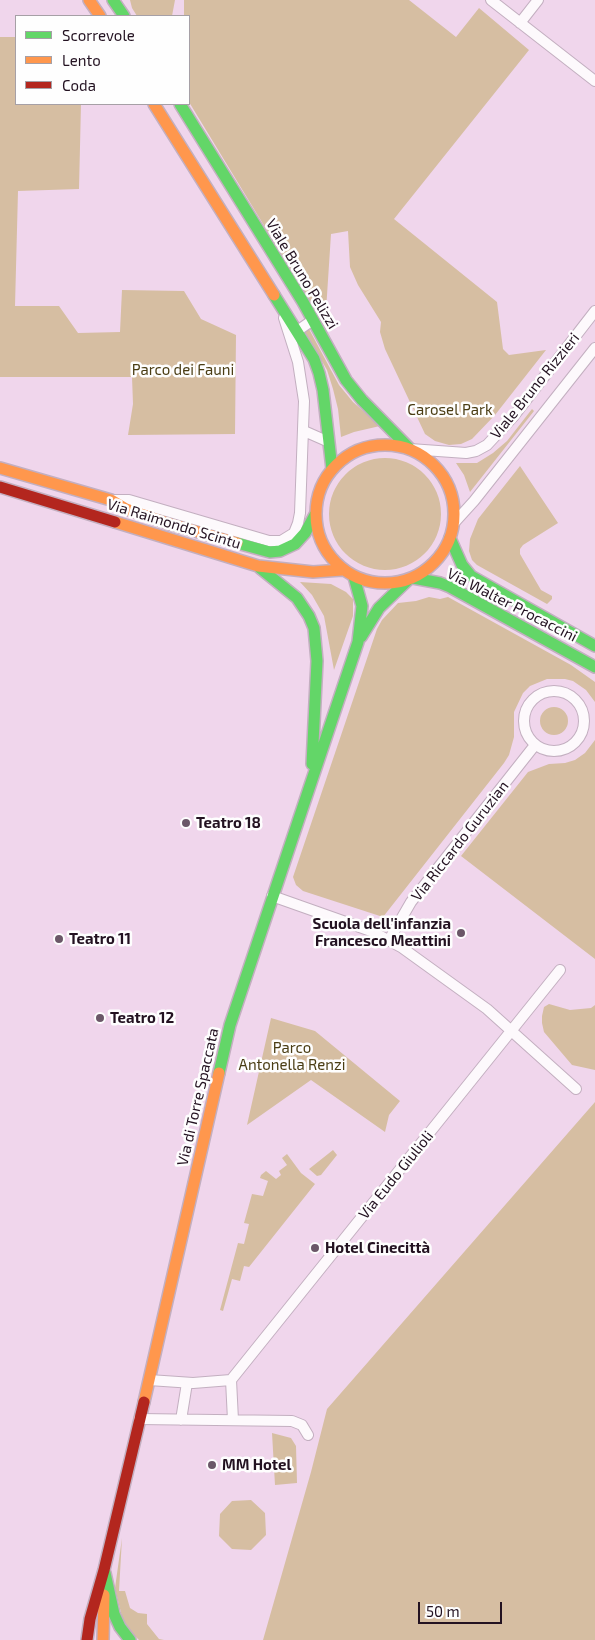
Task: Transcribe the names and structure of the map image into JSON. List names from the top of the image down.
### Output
{
  "streets": {
    "street": [
      "Viale Bruno Pelizzi",
      "Viale Bruno Rizzieri",
      "Via Raimondo Scintu",
      "Via Walter Procaccini",
      "Via Riccardo Guruzian",
      "Via di Torre Spaccata",
      "Via Eudo Giulioli"
    ]
  },
  "crossings": [
    ["Viale Bruno Pelizzi", "Viale Bruno Rizzieri"],
    ["Viale Bruno Pelizzi", "Via Raimondo Scintu"],
    ["Viale Bruno Pelizzi", "Via Walter Procaccini"],
    ["Viale Bruno Pelizzi", "Via di Torre Spaccata"],
    ["Viale Bruno Rizzieri", "Via Raimondo Scintu"],
    ["Viale Bruno Rizzieri", "Via Walter Procaccini"],
    ["Viale Bruno Rizzieri", "Via di Torre Spaccata"],
    ["Via Raimondo Scintu", "Via Walter Procaccini"],
    ["Via Raimondo Scintu", "Via di Torre Spaccata"],
    ["Via Walter Procaccini", "Via di Torre Spaccata"]
  ],
  "parks": ["Parco dei Fauni", "Carosel Park", "Parco Antonella Renzi"],
  "places": [
    "Teatro 18",
    "Scuola dell'infanzia Francesco Meattini",
    "Teatro 11",
    "Teatro 12",
    "Hotel Cinecittà",
    "MM Hotel"
  ],
  "legend": ["Scorrevole", "Lento", "Coda"],
  "scale_bar": "50 m"
}
